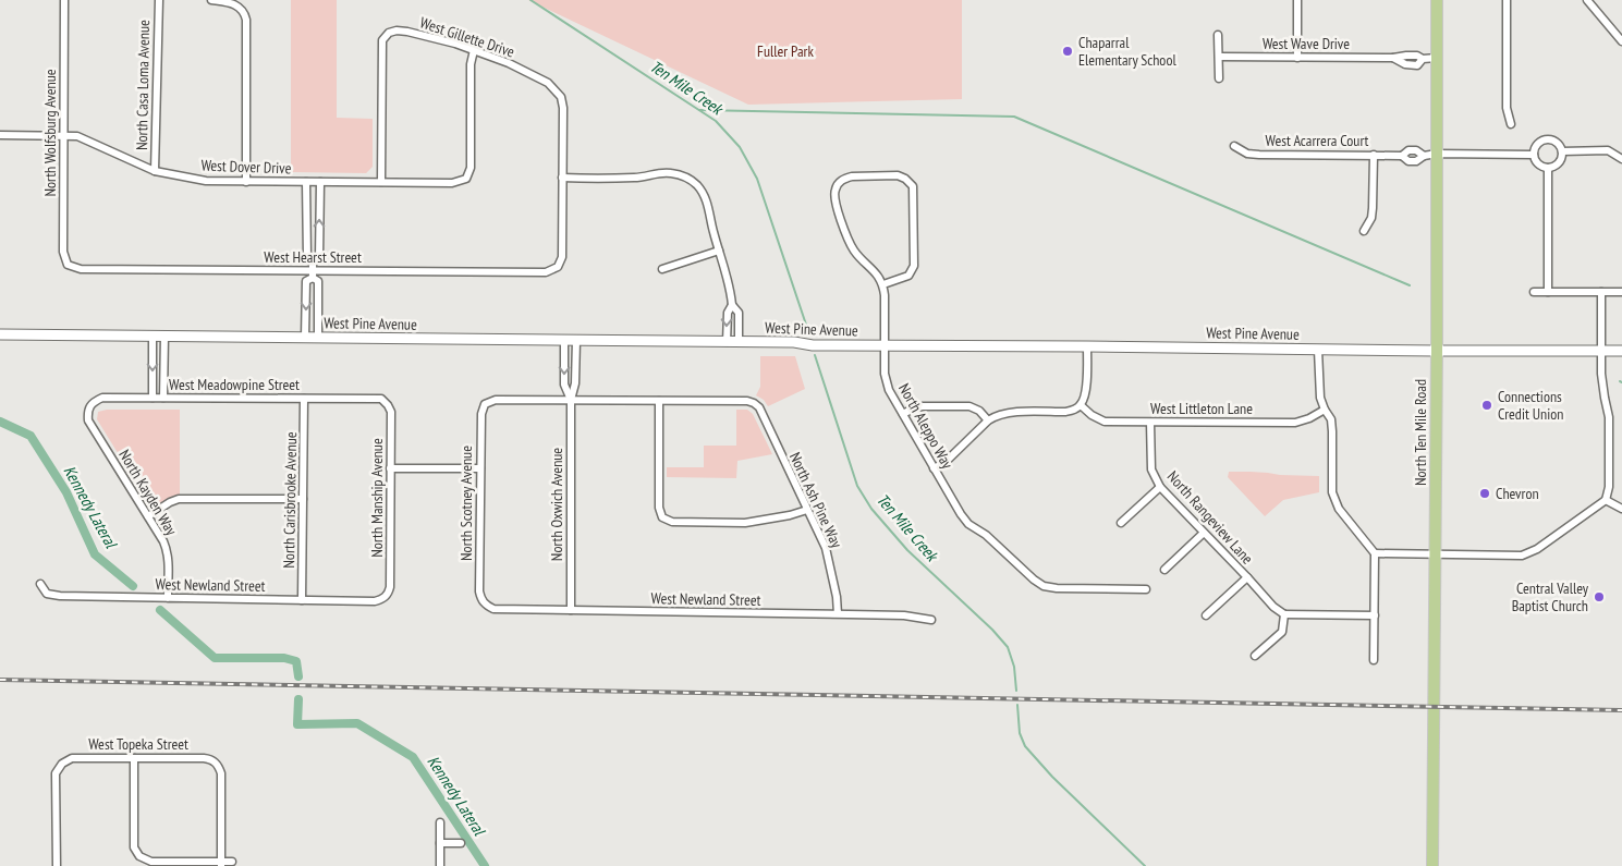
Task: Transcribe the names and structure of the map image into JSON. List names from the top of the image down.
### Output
{
  "streets": {
    "main road": ["North Ten Mile Road"],
    "street": [
      "West Gillette Drive",
      "West Wave Drive",
      "North Casa Loma Avenue",
      "North Wolfsburg Avenue",
      "West Acarrera Court",
      "West Dover Drive",
      "West Hearst Street",
      "West Pine Avenue",
      "West Meadowpine Street",
      "West Littleton Lane",
      "North Aleppo Way",
      "North Kayden Way",
      "North Manship Avenue",
      "North Carisbrooke Avenue",
      "North Ash Pine Way",
      "North Scotney Avenue",
      "North Oxwich Avenue",
      "North Rangeview Lane",
      "West Newland Street",
      "West Topeka Street"
    ]
  },
  "crossings": [
    ["West Gillette Drive", "West Dover Drive"],
    ["West Gillette Drive", "West Hearst Street"],
    ["West Wave Drive", "North Ten Mile Road"],
    ["North Casa Loma Avenue", "West Dover Drive"],
    ["North Wolfsburg Avenue", "West Dover Drive"],
    ["North Wolfsburg Avenue", "West Hearst Street"],
    ["West Acarrera Court", "North Ten Mile Road"],
    ["West Pine Avenue", "North Aleppo Way"],
    ["West Pine Avenue", "North Ten Mile Road"],
    ["West Pine Avenue", "North Oxwich Avenue"],
    ["West Meadowpine Street", "North Kayden Way"],
    ["West Meadowpine Street", "North Manship Avenue"],
    ["West Meadowpine Street", "North Carisbrooke Avenue"],
    ["West Littleton Lane", "North Rangeview Lane"],
    ["North Kayden Way", "West Newland Street"],
    ["North Manship Avenue", "West Newland Street"],
    ["North Carisbrooke Avenue", "West Newland Street"],
    ["North Ash Pine Way", "West Newland Street"],
    ["North Scotney Avenue", "North Oxwich Avenue"],
    ["North Scotney Avenue", "West Newland Street"],
    ["North Oxwich Avenue", "West Newland Street"]
  ],
  "water": ["Ten Mile Creek", "Kennedy Lateral"],
  "parks": ["Fuller Park"],
  "places": [
    "Chaparral Elementary School",
    "Connections Credit Union",
    "Chevron",
    "Central Valley Baptist Church"
  ]
}
